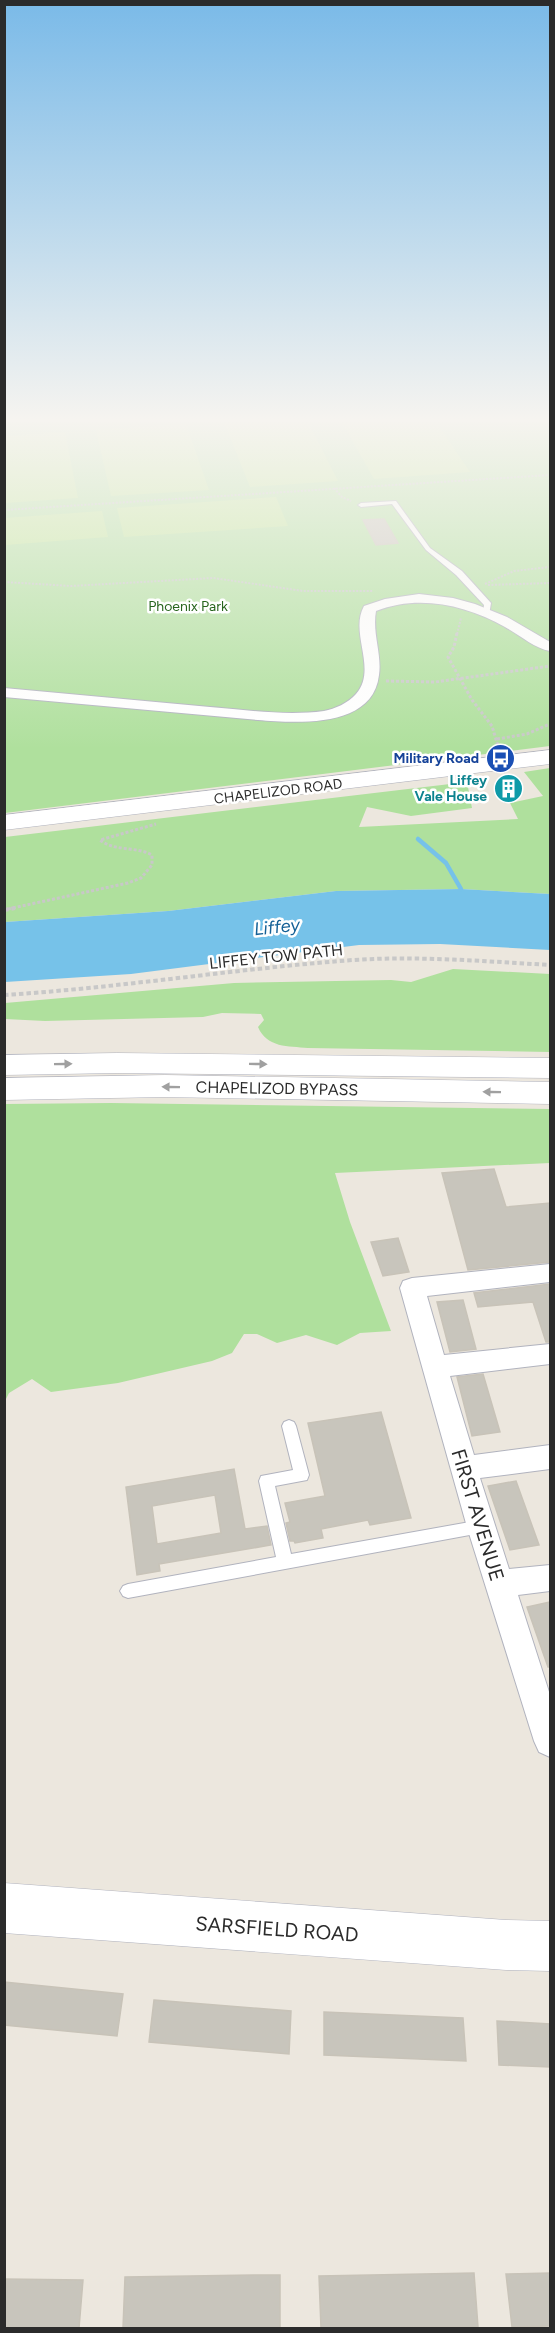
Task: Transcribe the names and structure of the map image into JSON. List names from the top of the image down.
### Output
{
  "streets": {
    "main road": ["CHAPELIZOD ROAD", "CHAPELIZOD BYPASS", "SARSFIELD ROAD"],
    "street": ["FIRST AVENUE"],
    "path": ["LIFFEY TOW PATH"]
  },
  "water": ["Liffey"],
  "parks": ["Phoenix Park"],
  "places": {
    "bus stop": ["Military Road"],
    "building": ["Liffey Vale House"]
  }
}
